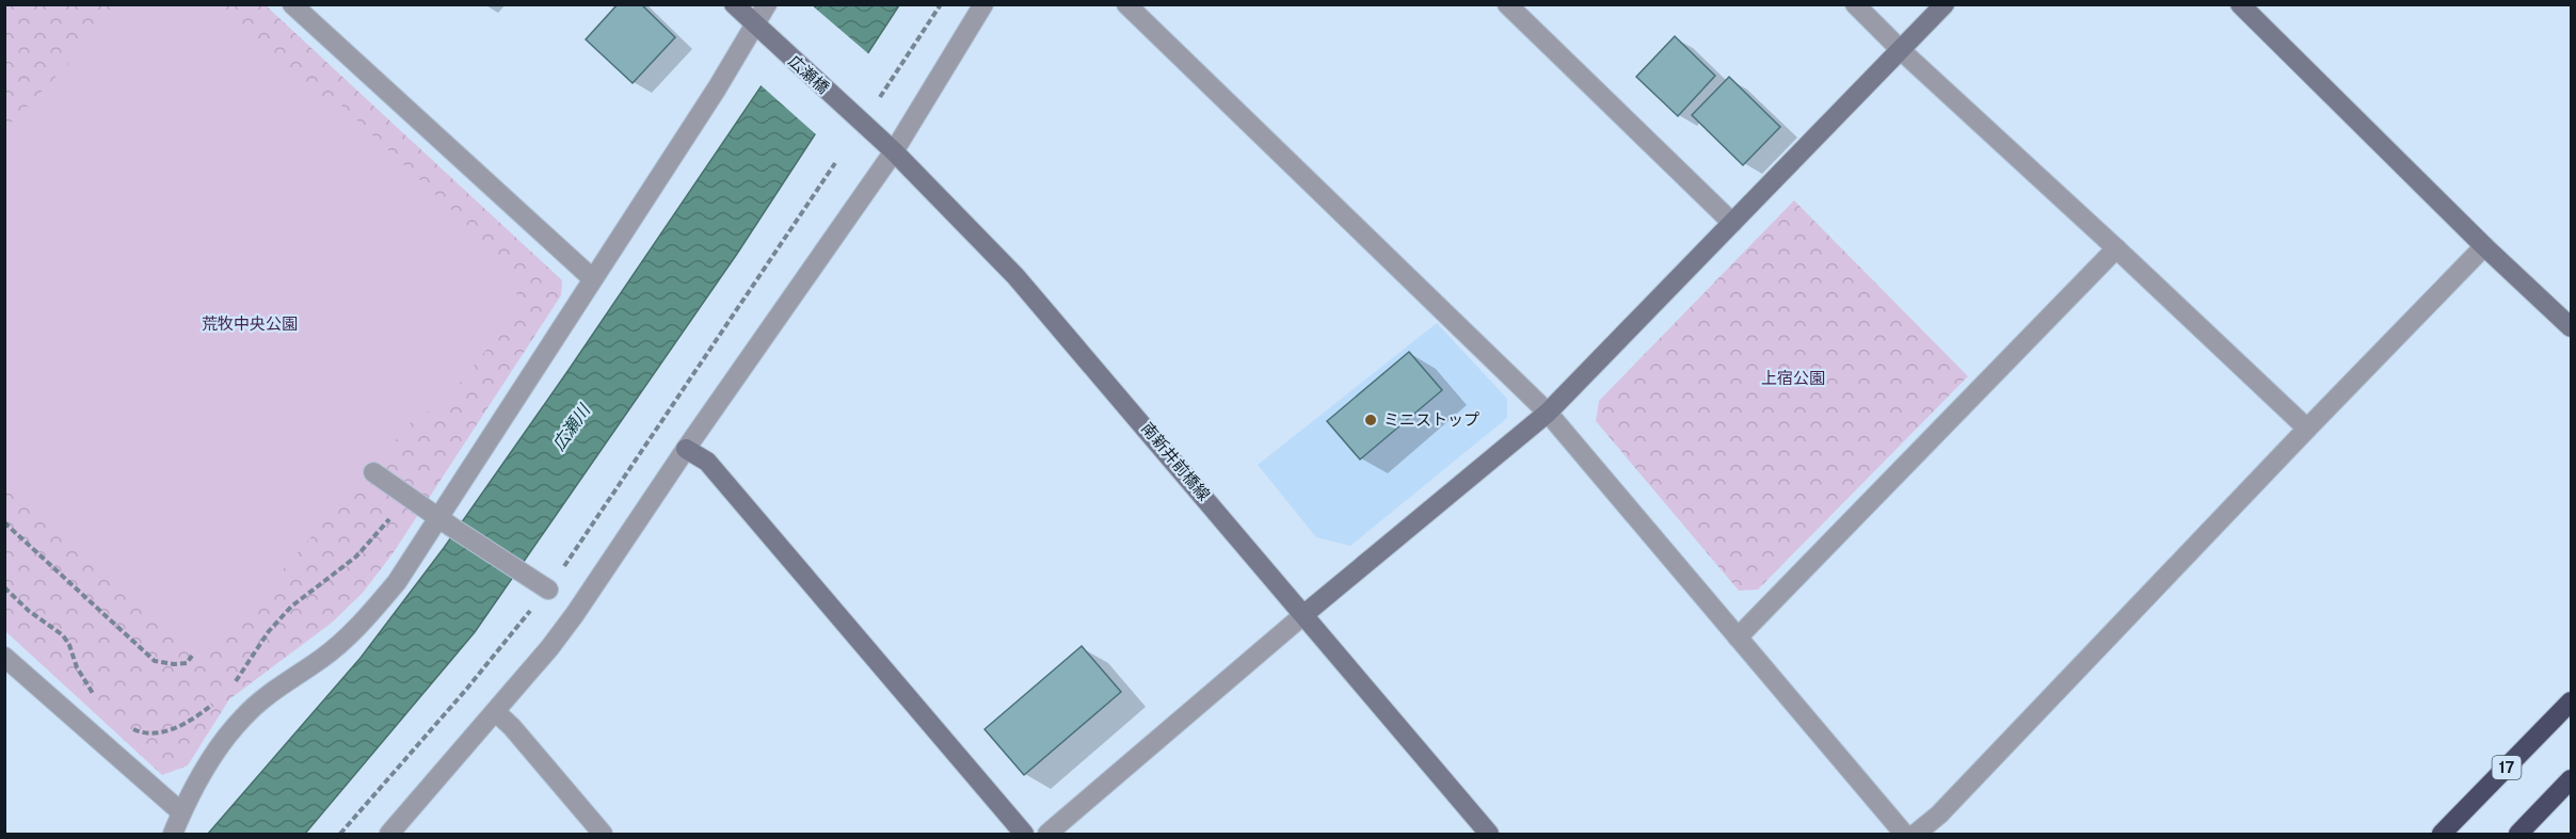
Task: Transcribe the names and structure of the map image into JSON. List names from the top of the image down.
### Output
{
  "streets": {
    "highway": ["17"],
    "street": ["広瀬橋", "南新井前橋線"]
  },
  "crossings": [
    ["広瀬橋", "南新井前橋線"]
  ],
  "water": ["広瀬川"],
  "parks": ["荒牧中央公園", "上宿公園"],
  "places": ["ミニストップ"]
}
